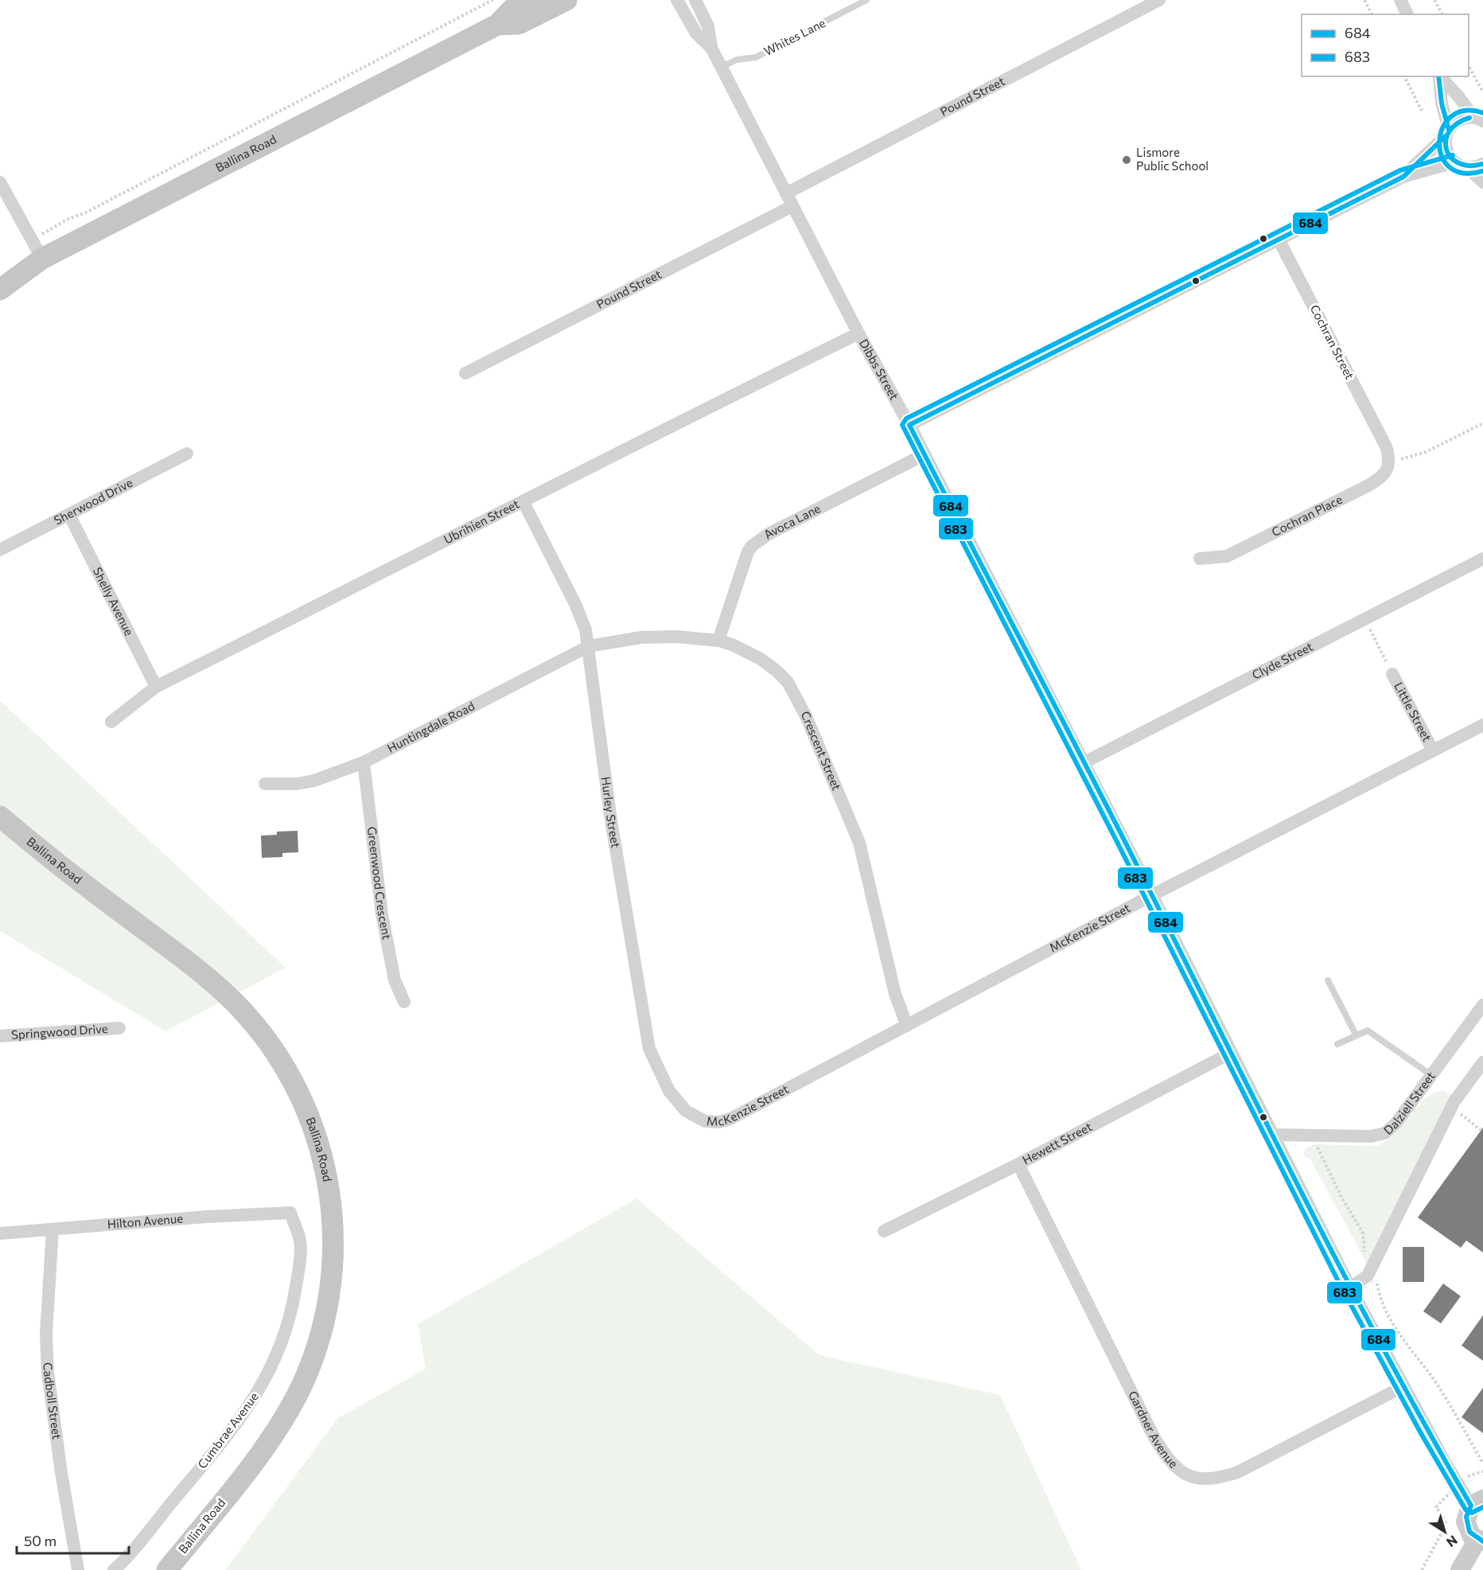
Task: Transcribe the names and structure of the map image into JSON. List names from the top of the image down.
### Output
{
  "streets": {
    "main road": ["Ballina Road"],
    "street": [
      "Pound Street",
      "Cochran Street",
      "Dibbs Street",
      "Sherwood Drive",
      "Cochran Place",
      "Avoca Lane",
      "Ubrihien Street",
      "Shelly Avenue",
      "Clyde Street",
      "Little Street",
      "Huntingdale Road",
      "Crescent Street",
      "Hurley Street",
      "Greenwood Crescent",
      "McKenzie Street",
      "Springwood Drive",
      "Dalziell Street",
      "Hewett Street",
      "Hilton Avenue",
      "Cadboll Street",
      "Gardner Avenue",
      "Cumbrae Avenue"
    ],
    "lane": ["Whites Lane"]
  },
  "crossings": [
    ["Whites Lane", "Dibbs Street"],
    ["Pound Street", "Dibbs Street"],
    ["Cochran Street", "Cochran Place"],
    ["Dibbs Street", "Avoca Lane"],
    ["Dibbs Street", "Ubrihien Street"],
    ["Dibbs Street", "Clyde Street"],
    ["Dibbs Street", "McKenzie Street"],
    ["Dibbs Street", "Dalziell Street"],
    ["Dibbs Street", "Hewett Street"],
    ["Dibbs Street", "Gardner Avenue"],
    ["Sherwood Drive", "Shelly Avenue"],
    ["Avoca Lane", "Crescent Street"],
    ["Ubrihien Street", "Shelly Avenue"],
    ["Ubrihien Street", "Hurley Street"],
    ["Little Street", "McKenzie Street"],
    ["Huntingdale Road", "Crescent Street"],
    ["Huntingdale Road", "Hurley Street"],
    ["Huntingdale Road", "Greenwood Crescent"],
    ["Crescent Street", "Hurley Street"],
    ["Crescent Street", "McKenzie Street"],
    ["Hurley Street", "McKenzie Street"],
    ["Hewett Street", "Gardner Avenue"],
    ["Hilton Avenue", "Cadboll Street"],
    ["Hilton Avenue", "Cumbrae Avenue"]
  ],
  "places": ["Lismore Public School"],
  "lines": ["transit line 684", "transit line 683"],
  "legend": ["684", "683"],
  "scale_bar": "50 m",
  "north": "bottom right"
}
